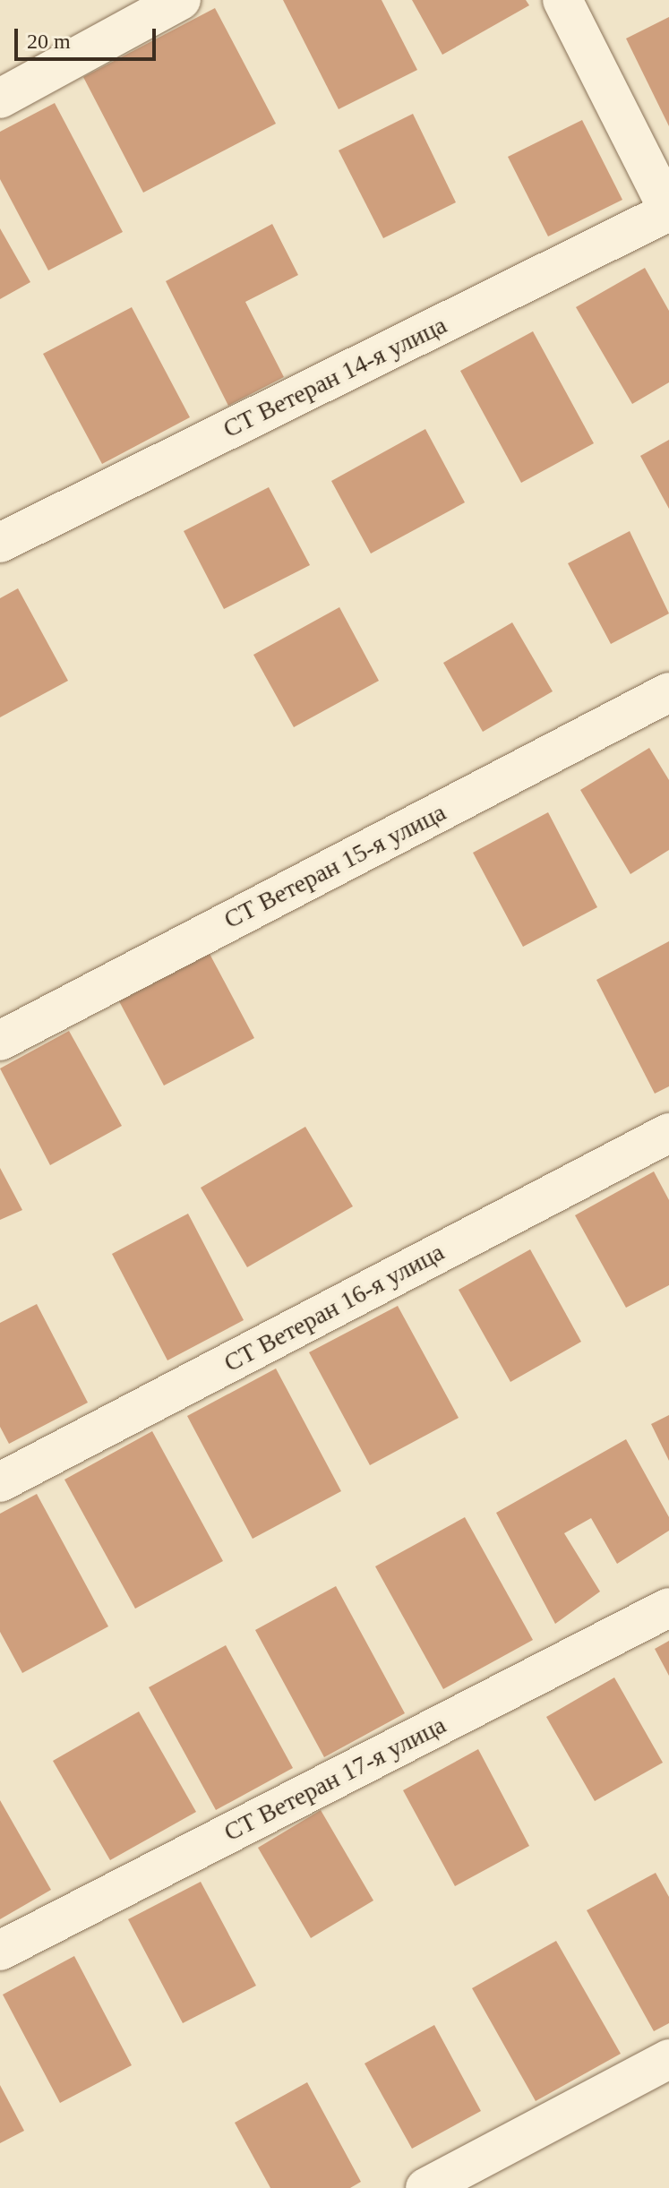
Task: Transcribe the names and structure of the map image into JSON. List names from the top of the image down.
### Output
{
  "streets": {
    "street": [
      "СТ Ветеран 14-я улица",
      "СТ Ветеран 15-я улица",
      "СТ Ветеран 16-я улица",
      "СТ Ветеран 17-я улица"
    ]
  },
  "scale_bar": "20 m"
}
